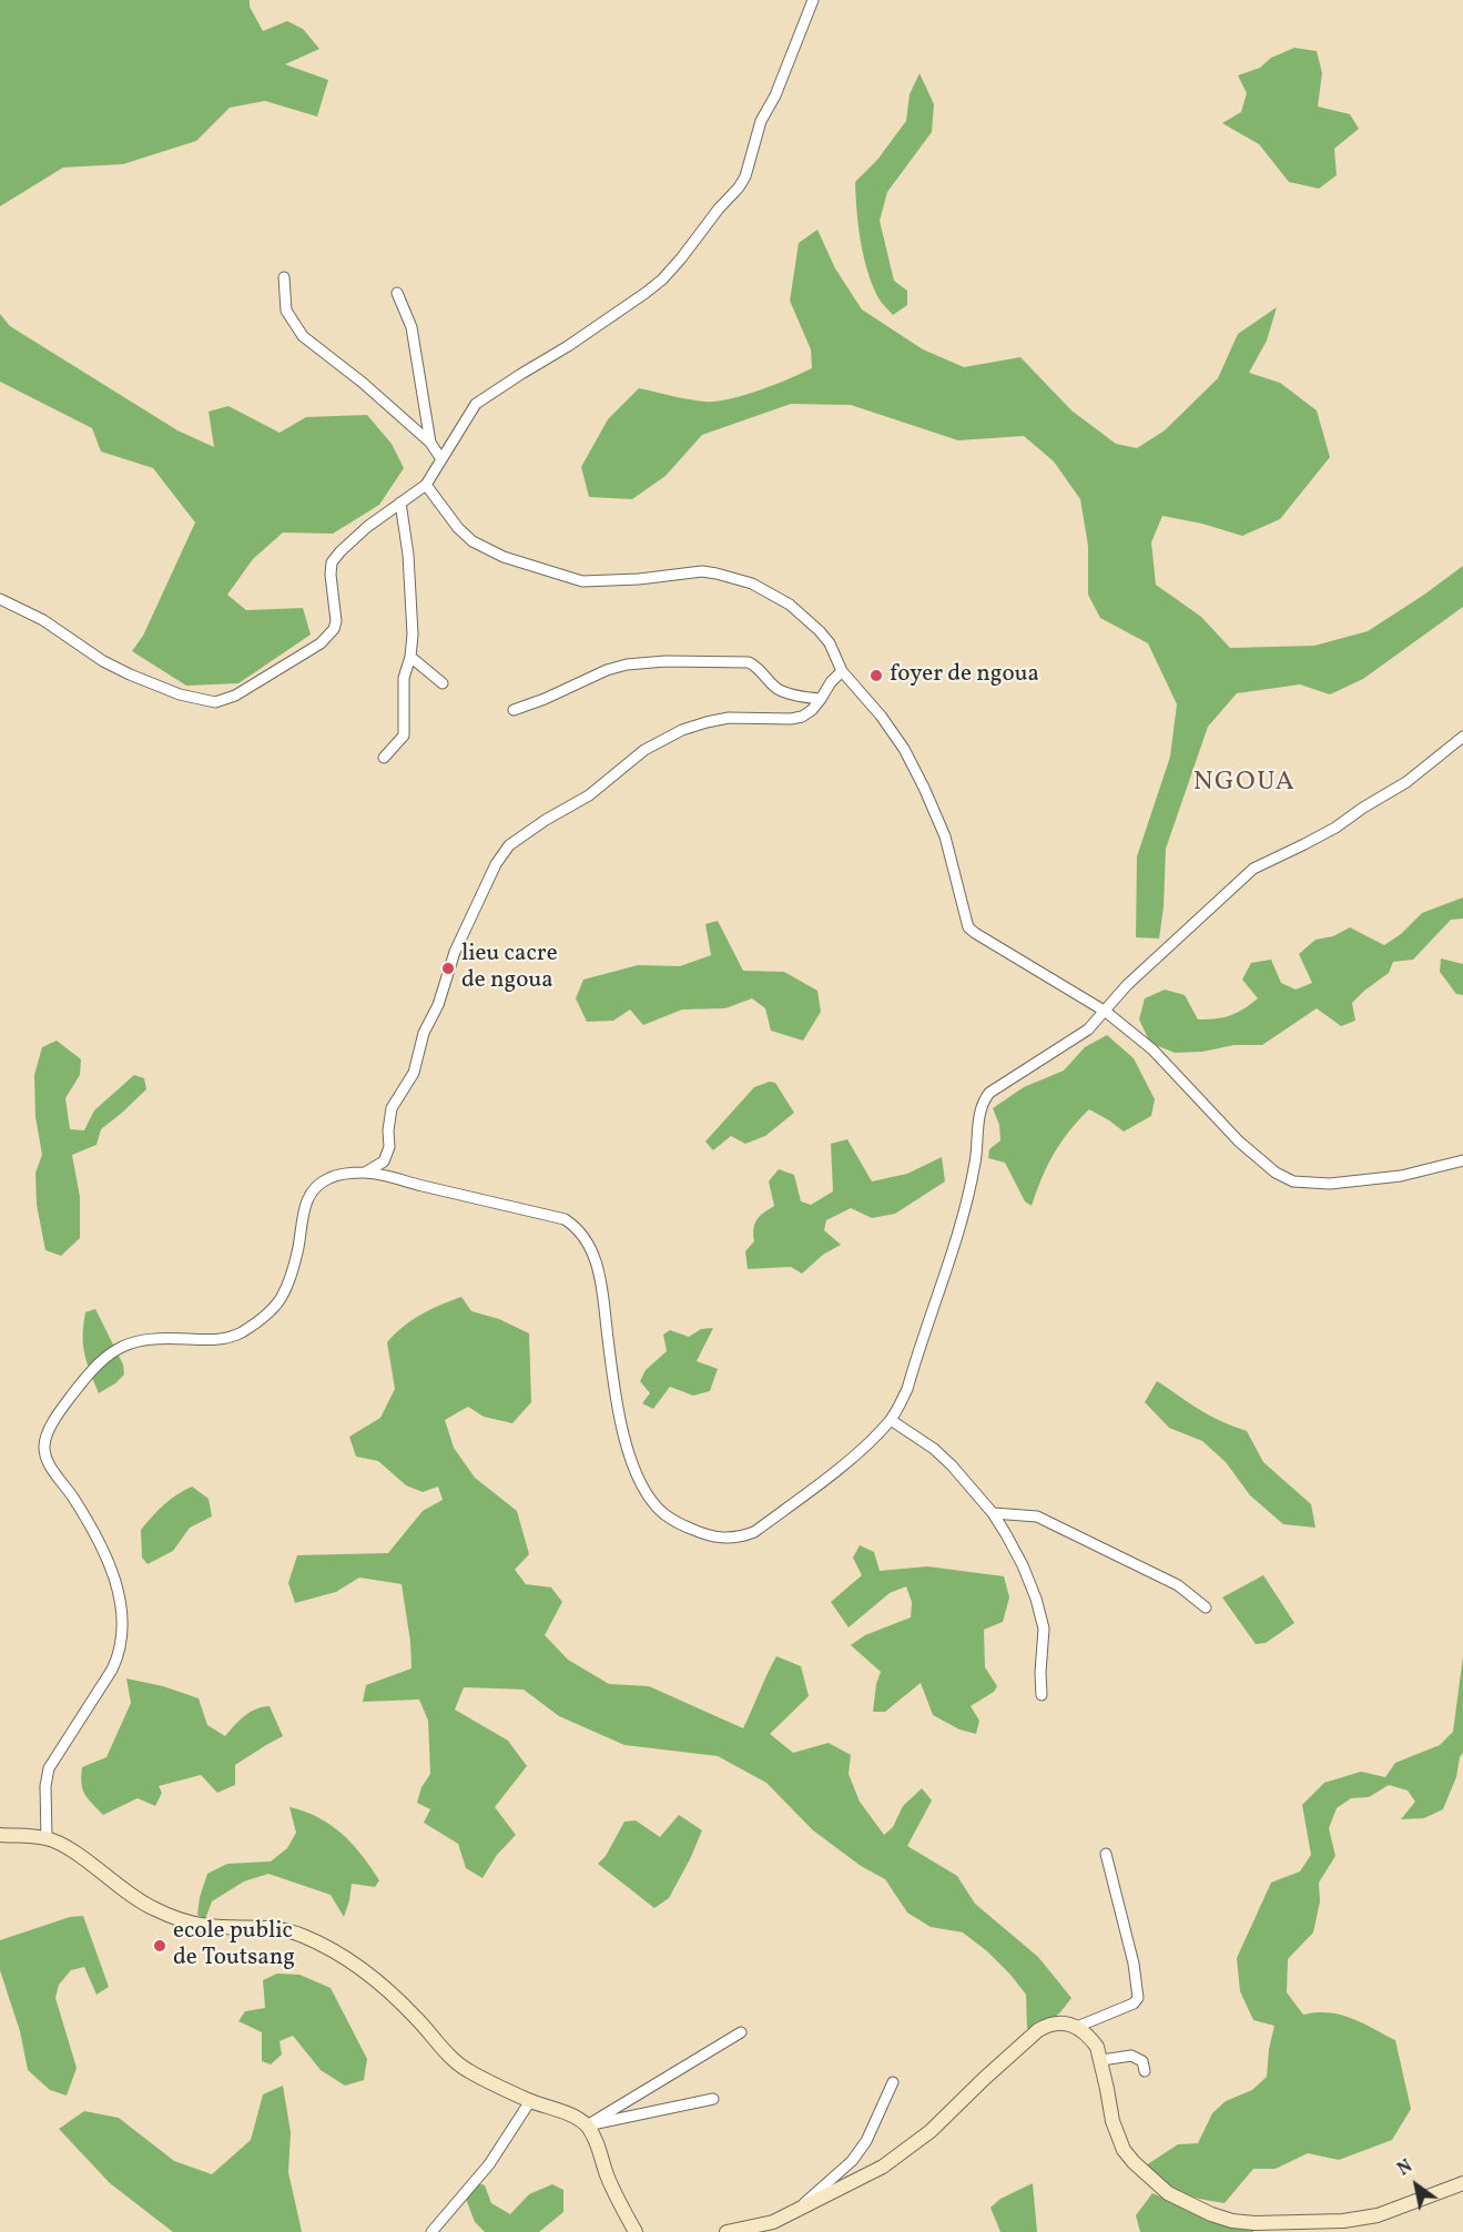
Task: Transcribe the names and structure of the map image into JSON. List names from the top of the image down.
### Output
{
  "districts": ["NGOUA"],
  "places": ["foyer de ngoua", "lieu cacre de ngoua", "ecole public de Toutsang"],
  "north": "top left"
}
